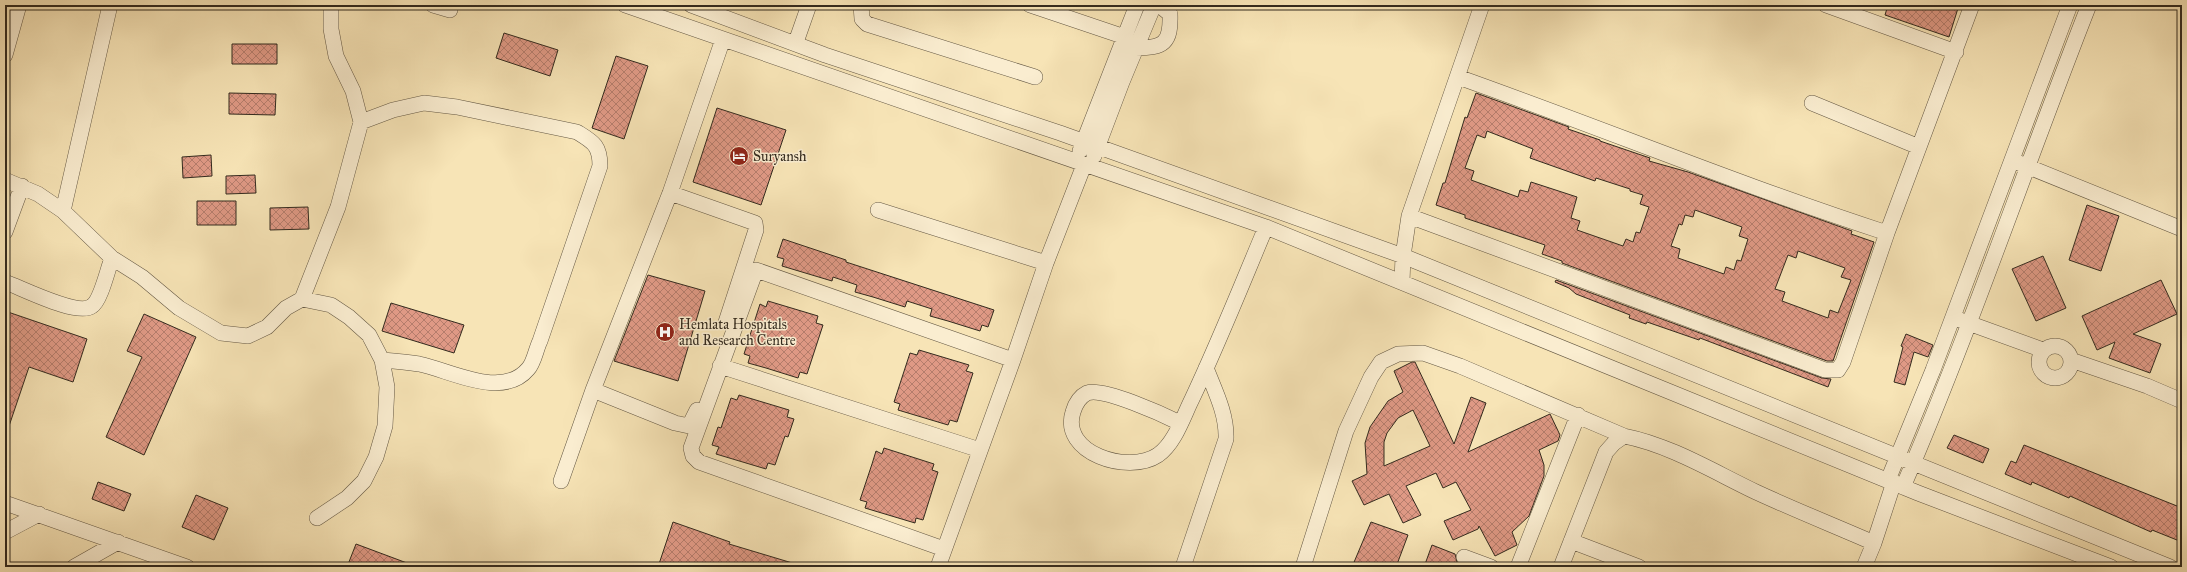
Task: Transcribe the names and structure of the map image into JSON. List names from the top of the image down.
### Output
{
  "places": {
    "hotel": ["Suryansh"],
    "hospital": ["Hemlata Hospitals and Research Centre"]
  }
}
